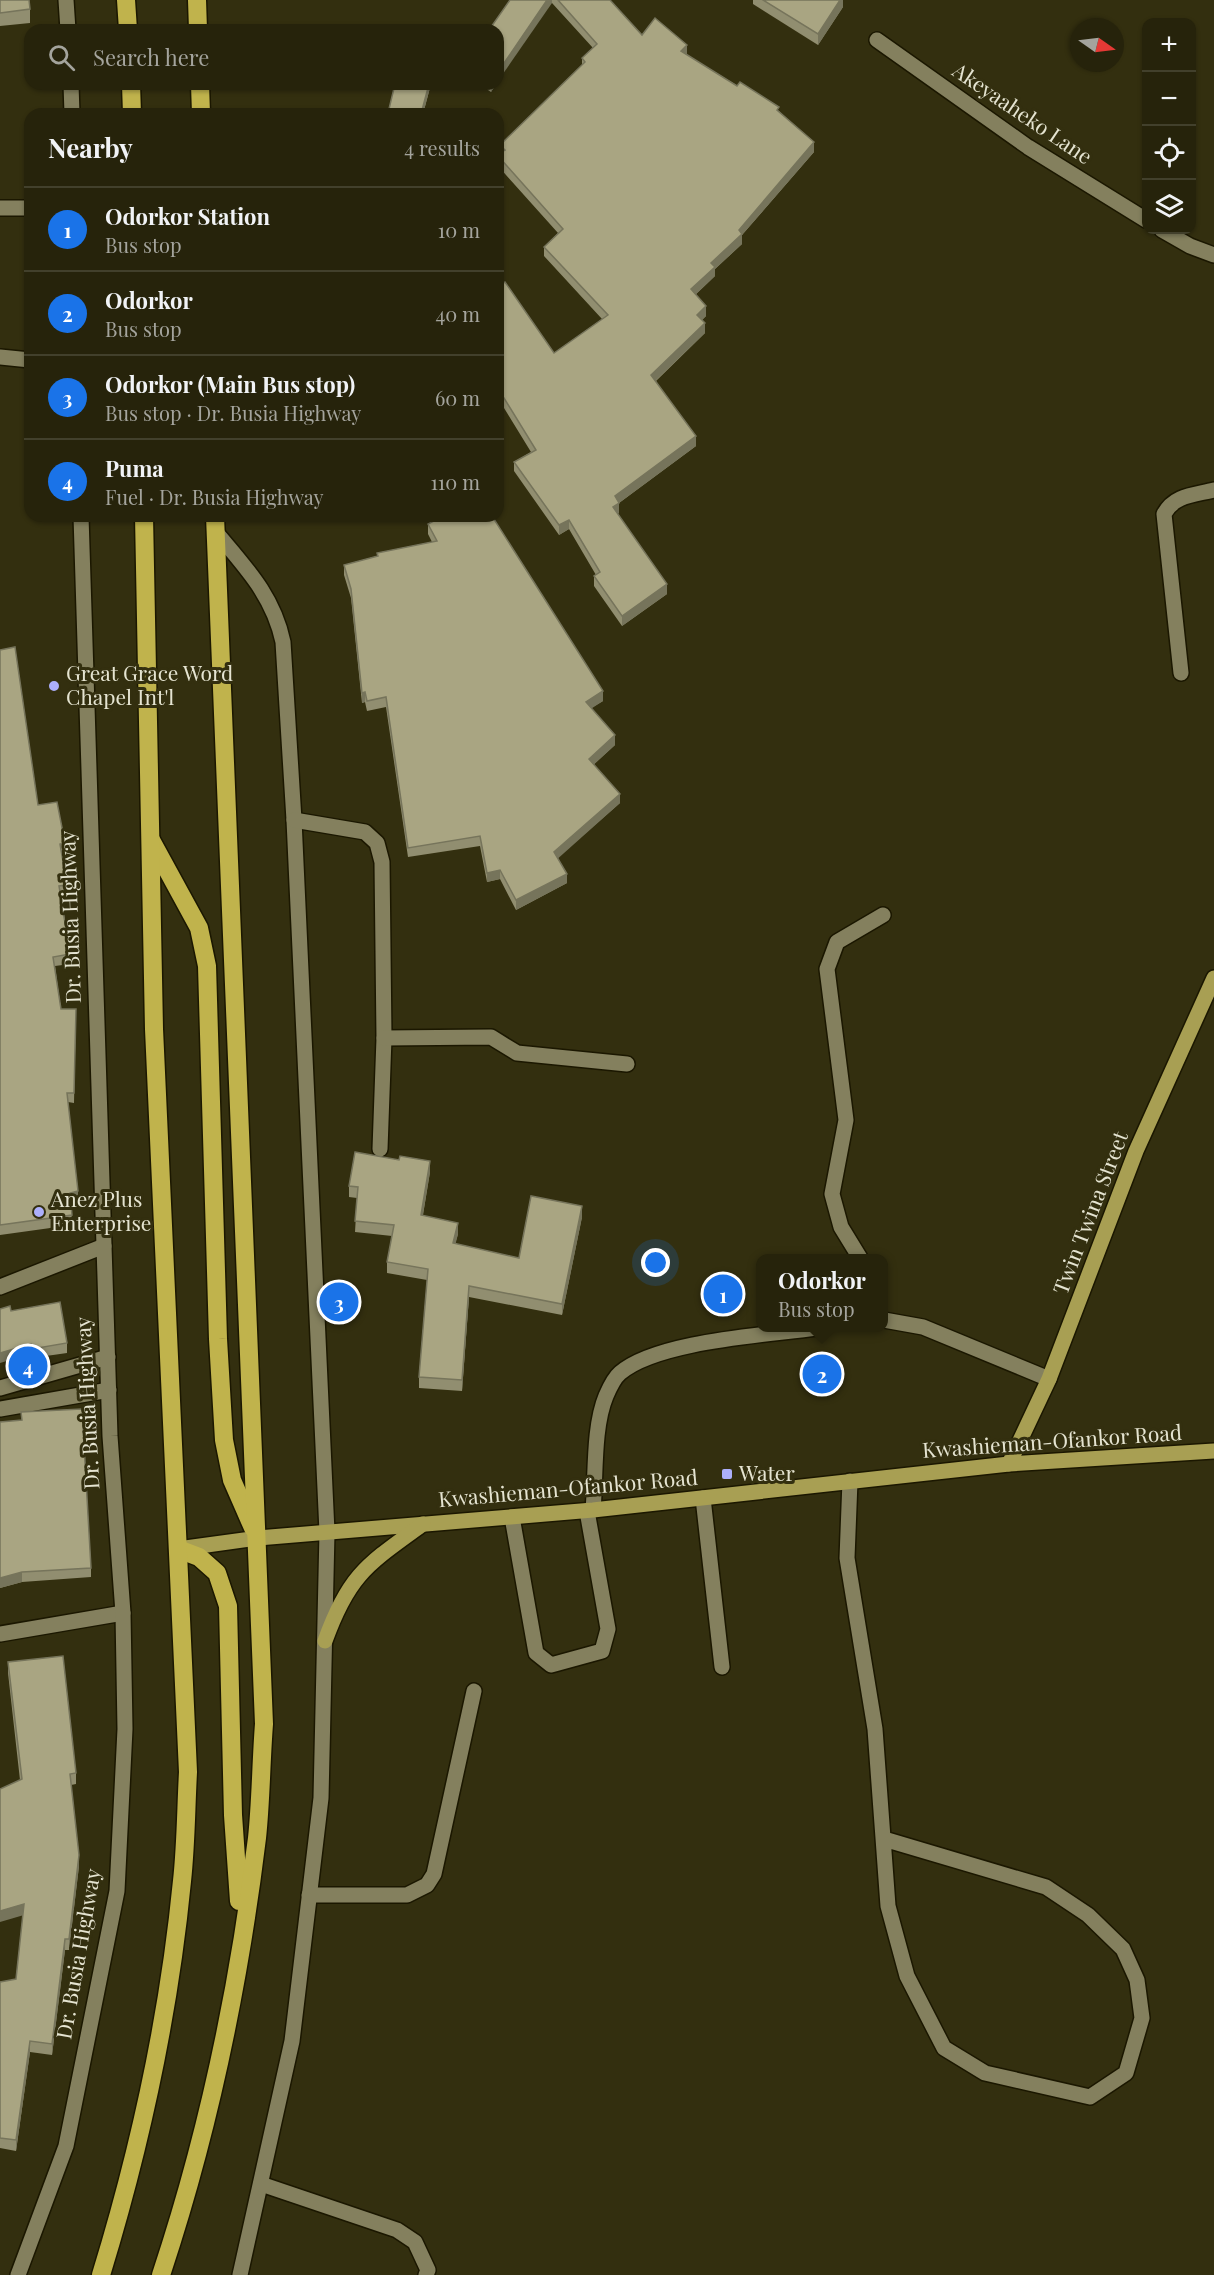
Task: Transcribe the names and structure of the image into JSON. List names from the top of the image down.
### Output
{
  "streets": {
    "main road": ["Twin Twina Street", "Kwashieman-Ofankor Road"],
    "street": ["Akeyaaheko Lane", "Dr. Busia Highway"]
  },
  "crossings": [
    ["Twin Twina Street", "Kwashieman-Ofankor Road"]
  ],
  "places": {
    "other": ["Great Grace Word Chapel Int'l", "Anez Plus Enterprise"],
    "transit": ["Water"]
  },
  "north": "right",
  "page": {
    "map_buttons": ["+", "−"],
    "search": "Search here",
    "heading": ["Nearby", "4 results"],
    "list": [
      {
        "mark": "1",
        "name": "Odorkor Station",
        "note": "Bus stop",
        "value": "10 m"
      },
      {
        "mark": "2",
        "name": "Odorkor",
        "note": "Bus stop",
        "value": "40 m"
      },
      {
        "mark": "3",
        "name": "Odorkor (Main Bus stop)",
        "note": "Bus stop · Dr. Busia Highway",
        "value": "60 m"
      },
      {
        "mark": "4",
        "name": "Puma",
        "note": "Fuel · Dr. Busia Highway",
        "value": "110 m"
      }
    ],
    "popup": ["Odorkor", "Bus stop"],
    "pins": [
      "1",
      "3",
      "4",
      "2"
    ]
  }
}
